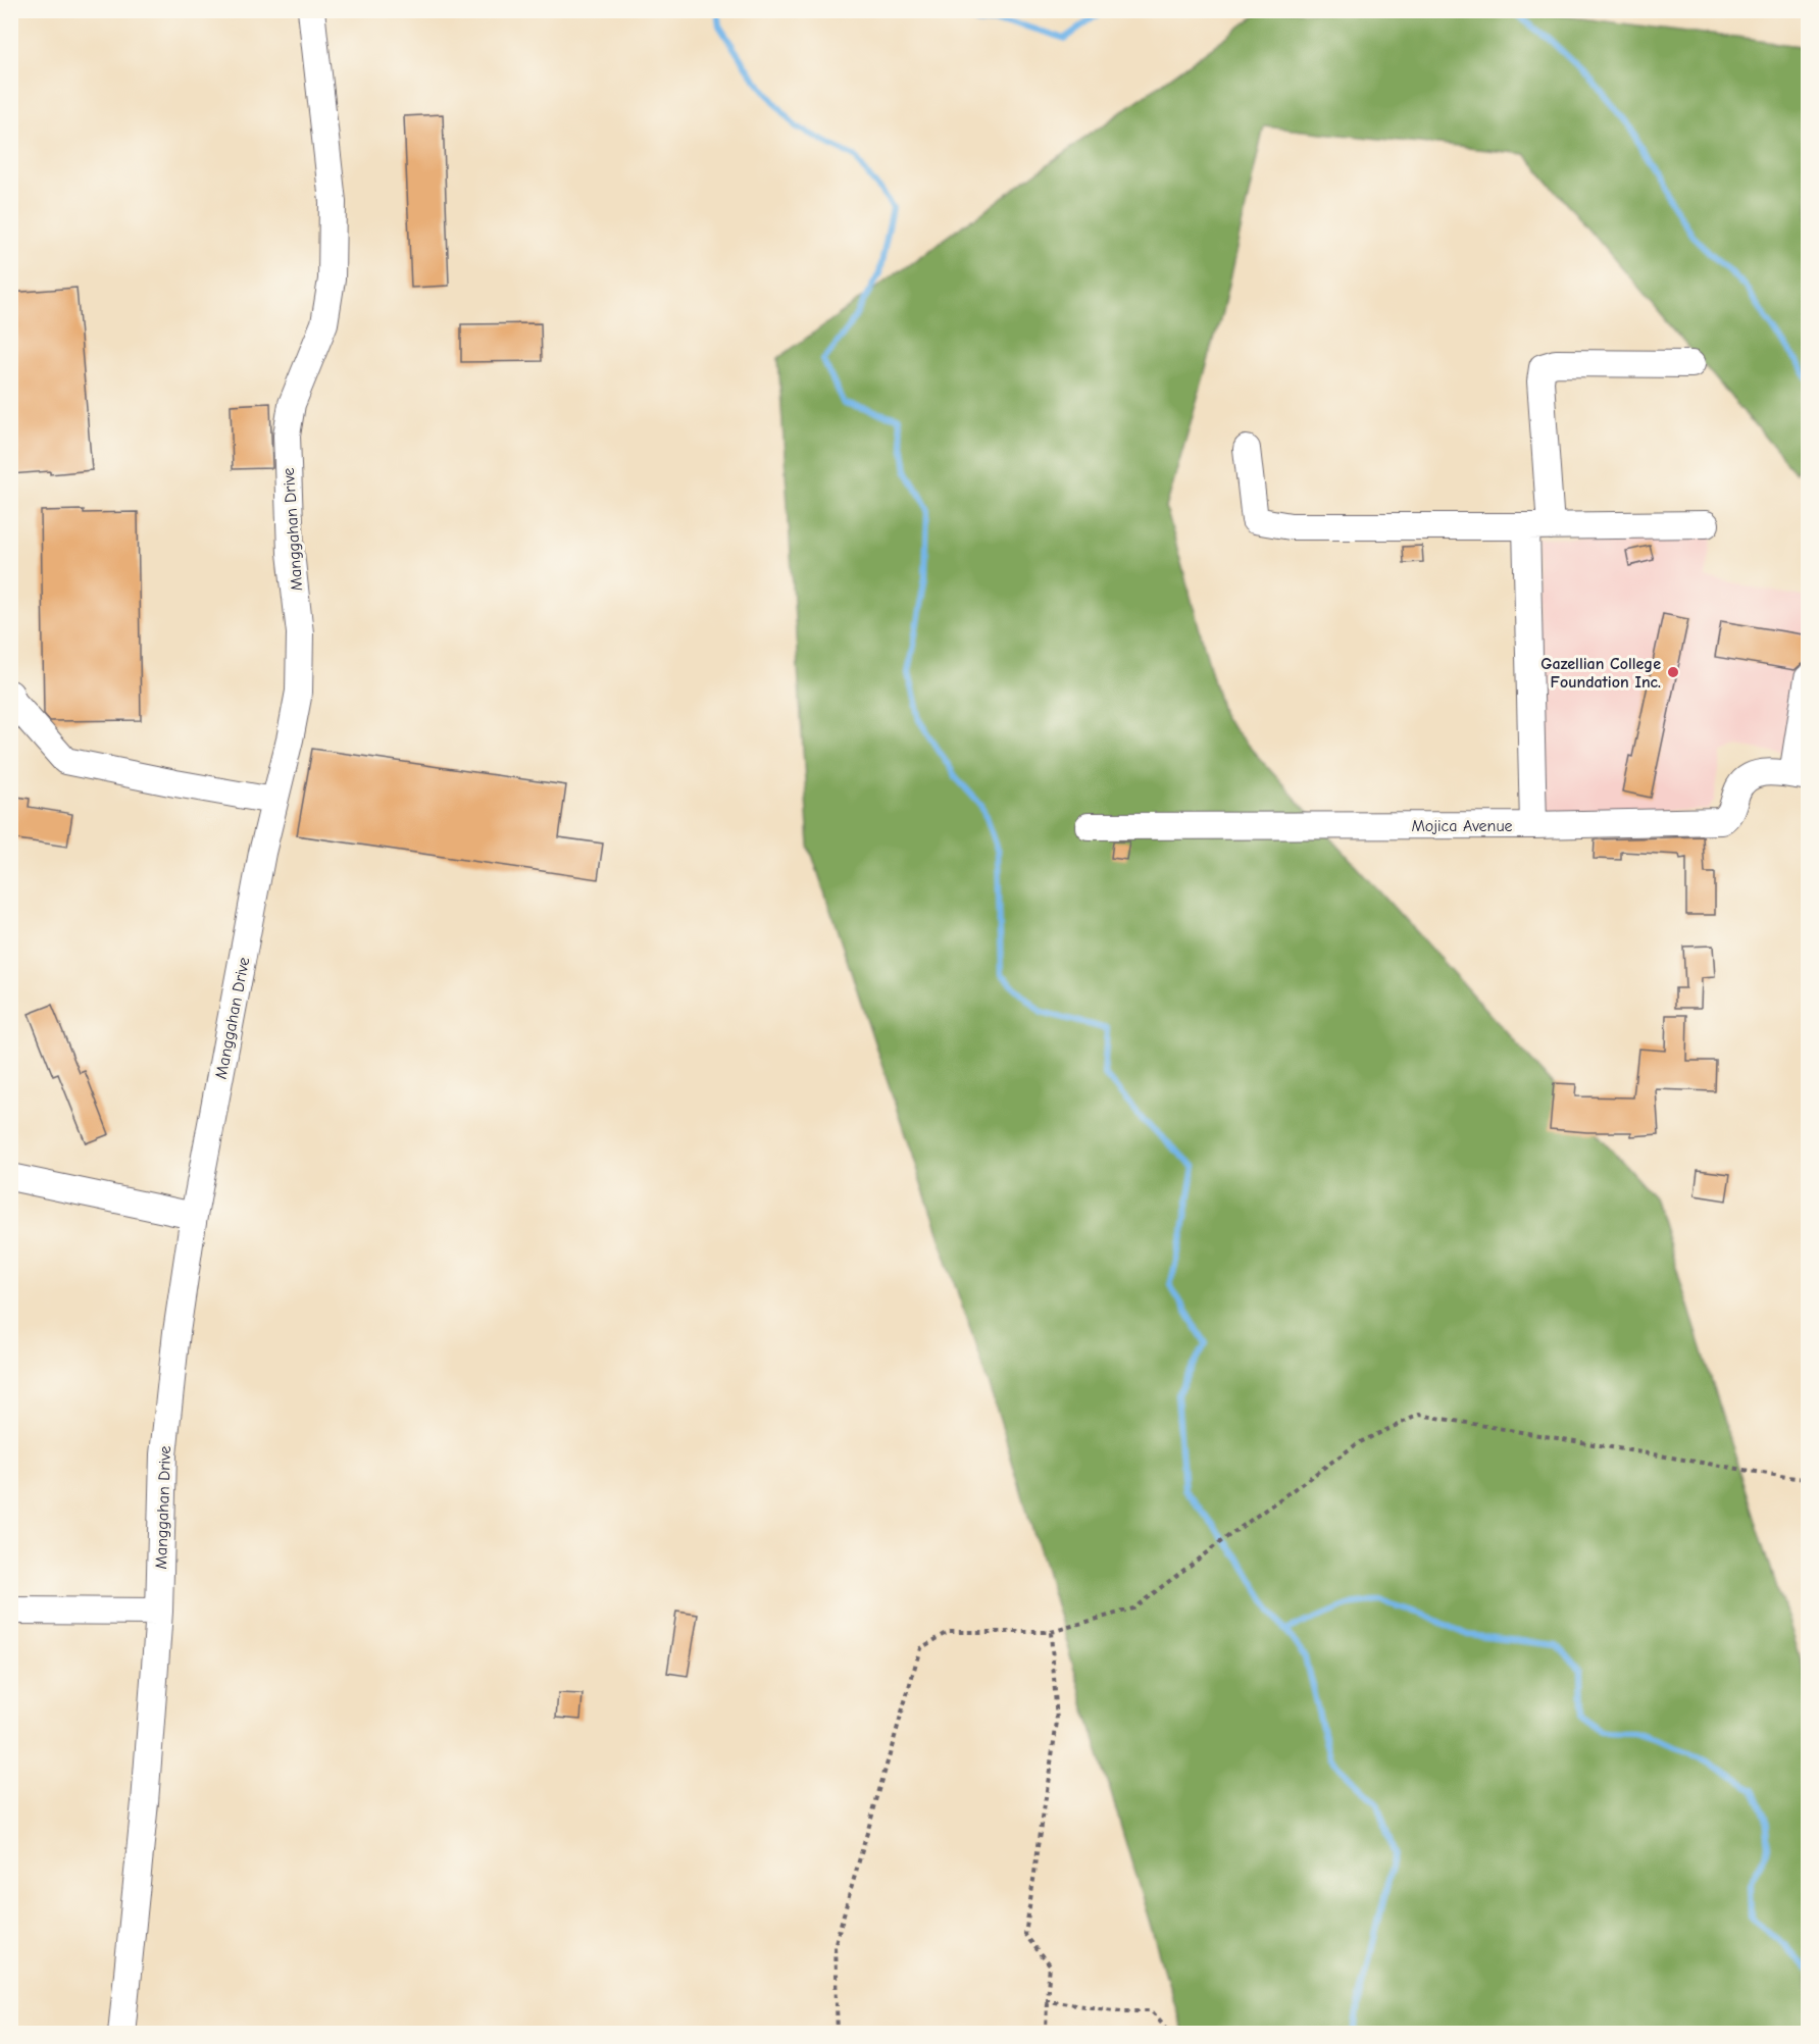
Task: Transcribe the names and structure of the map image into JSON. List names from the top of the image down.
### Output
{
  "streets": {
    "street": ["Manggahan Drive", "Mojica Avenue"]
  },
  "places": ["Gazellian College Foundation Inc."]
}
